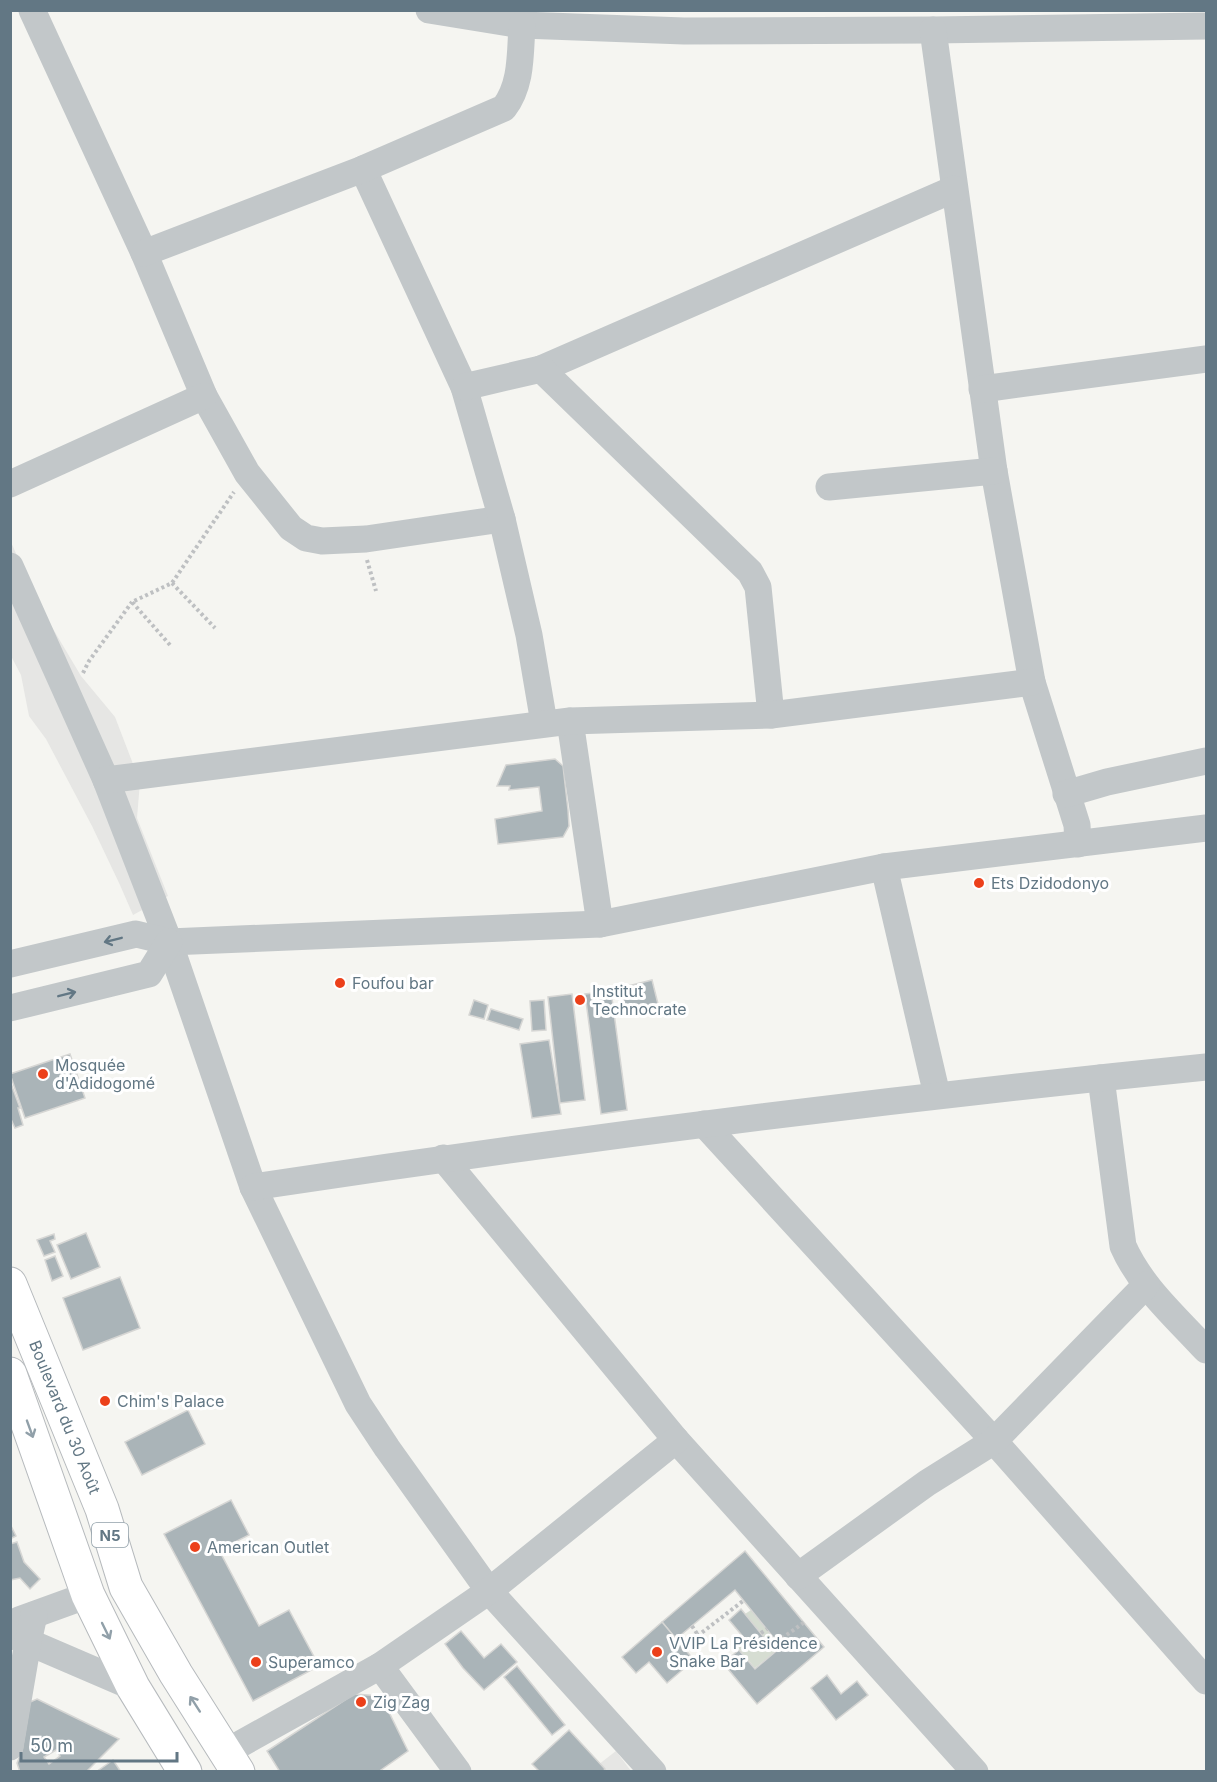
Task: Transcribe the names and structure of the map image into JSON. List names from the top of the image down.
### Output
{
  "streets": {
    "highway": ["Boulevard du 30 Août", "N5"]
  },
  "places": [
    "Ets Dzidodonyo",
    "Foufou bar",
    "Institut Technocrate",
    "Mosquée d'Adidogomé",
    "Chim's Palace",
    "American Outlet",
    "VVIP La Présidence Snake Bar",
    "Superamco",
    "Zig Zag"
  ],
  "scale_bar": "50 m"
}
